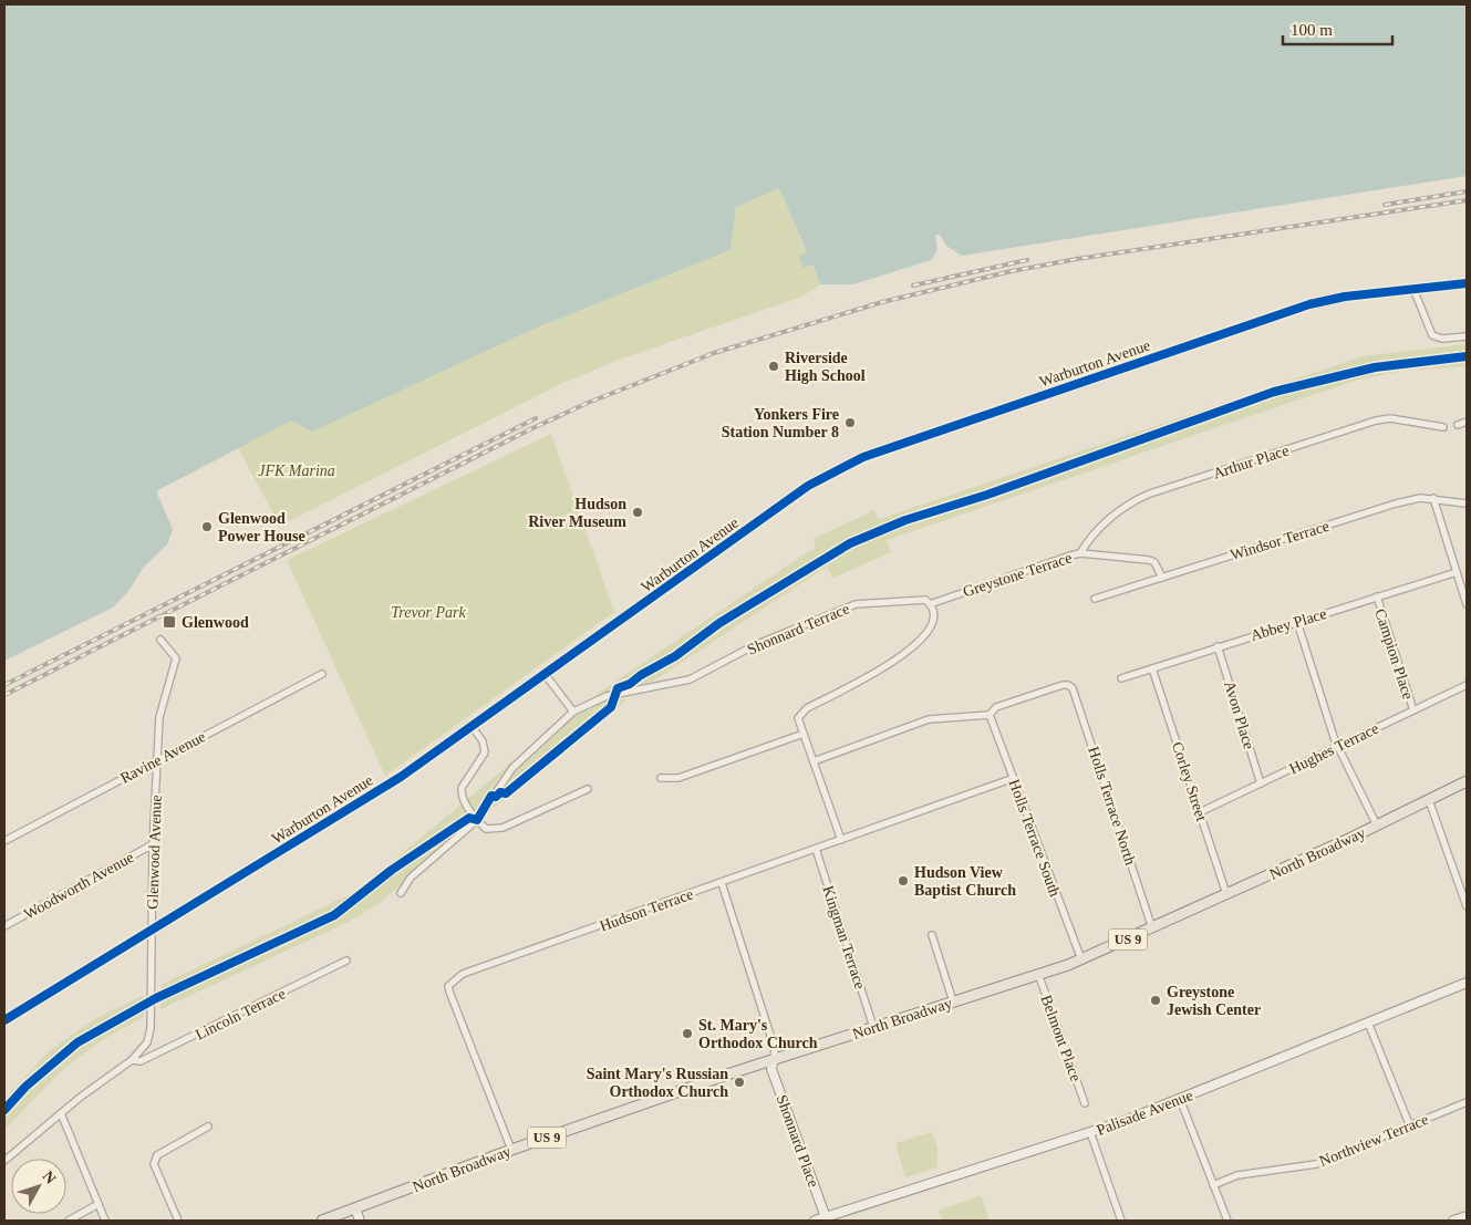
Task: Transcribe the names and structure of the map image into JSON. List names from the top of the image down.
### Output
{
  "streets": {
    "main road": ["North Broadway", "US 9"],
    "street": [
      "Warburton Avenue",
      "Arthur Place",
      "Windsor Terrace",
      "Greystone Terrace",
      "Abbey Place",
      "Shonnard Terrace",
      "Campion Place",
      "Avon Place",
      "Hughes Terrace",
      "Ravine Avenue",
      "Corley Street",
      "Holls Terrace North",
      "Holls Terrace South",
      "Glenwood Avenue",
      "Woodworth Avenue",
      "Hudson Terrace",
      "Kingman Terrace",
      "Lincoln Terrace",
      "Belmont Place",
      "Palisade Avenue",
      "Northview Terrace",
      "Shonnard Place"
    ]
  },
  "crossings": [
    ["Warburton Avenue", "Glenwood Avenue"],
    ["Arthur Place", "Greystone Terrace"],
    ["Windsor Terrace", "Greystone Terrace"],
    ["Greystone Terrace", "Shonnard Terrace"],
    ["Abbey Place", "Campion Place"],
    ["Abbey Place", "Avon Place"],
    ["Abbey Place", "Corley Street"],
    ["Campion Place", "Hughes Terrace"],
    ["Avon Place", "Hughes Terrace"],
    ["Hughes Terrace", "Corley Street"],
    ["Ravine Avenue", "Glenwood Avenue"],
    ["Corley Street", "North Broadway"],
    ["Holls Terrace North", "Holls Terrace South"],
    ["Holls Terrace North", "North Broadway"],
    ["Holls Terrace South", "North Broadway"],
    ["Holls Terrace South", "Hudson Terrace"],
    ["Glenwood Avenue", "Woodworth Avenue"],
    ["Glenwood Avenue", "Lincoln Terrace"],
    ["North Broadway", "Hudson Terrace"],
    ["North Broadway", "Kingman Terrace"],
    ["North Broadway", "Belmont Place"],
    ["North Broadway", "Shonnard Place"],
    ["Hudson Terrace", "Kingman Terrace"],
    ["Palisade Avenue", "Shonnard Place"]
  ],
  "parks": ["JFK Marina", "Trevor Park"],
  "places": {
    "other": [
      "Riverside High School",
      "Yonkers Fire Station Number 8",
      "Hudson River Museum",
      "Glenwood Power House",
      "Hudson View Baptist Church",
      "Greystone Jewish Center",
      "St. Mary's Orthodox Church",
      "Saint Mary's Russian Orthodox Church"
    ],
    "transit": ["Glenwood"]
  },
  "scale_bar": "100 m",
  "north": "top right"
}
